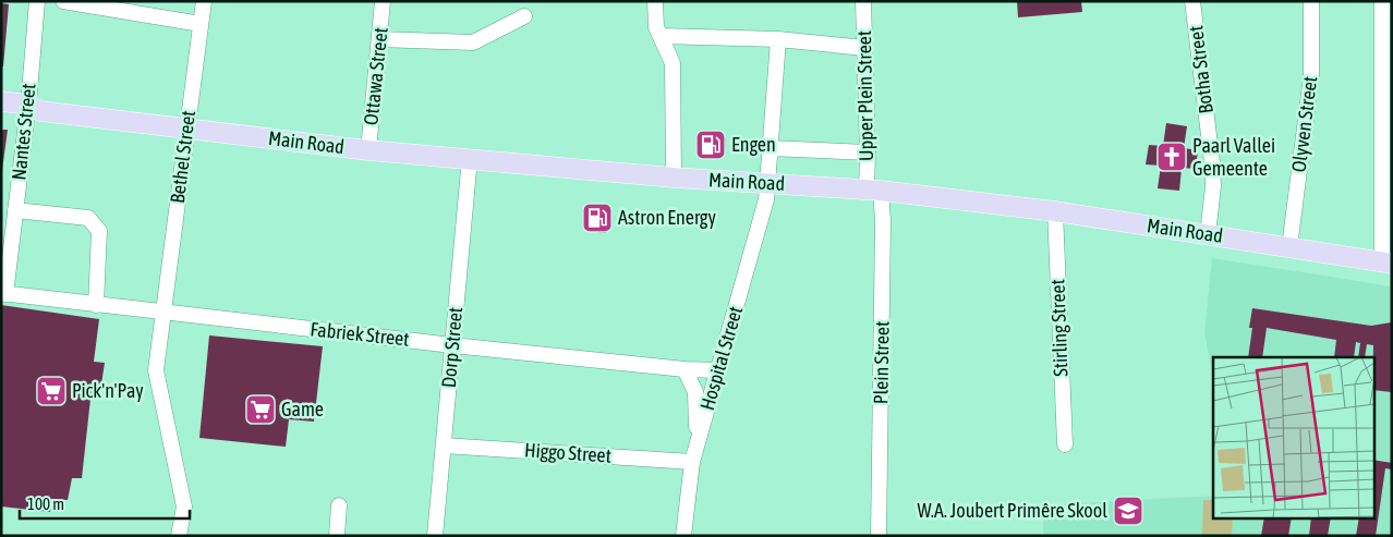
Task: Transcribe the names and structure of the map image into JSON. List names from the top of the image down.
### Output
{
  "streets": {
    "main road": ["Main Road"],
    "street": [
      "Botha Street",
      "Ottawa Street",
      "Upper Plein Street",
      "Olyven Street",
      "Nantes Street",
      "Bethel Street",
      "Stirling Street",
      "Fabriek Street",
      "Dorp Street",
      "Hospital Street",
      "Plein Street",
      "Higgo Street"
    ]
  },
  "crossings": [
    ["Botha Street", "Main Road"],
    ["Ottawa Street", "Main Road"],
    ["Upper Plein Street", "Main Road"],
    ["Upper Plein Street", "Plein Street"],
    ["Olyven Street", "Main Road"],
    ["Nantes Street", "Main Road"],
    ["Nantes Street", "Fabriek Street"],
    ["Main Road", "Bethel Street"],
    ["Main Road", "Stirling Street"],
    ["Main Road", "Dorp Street"],
    ["Main Road", "Hospital Street"],
    ["Main Road", "Plein Street"],
    ["Bethel Street", "Fabriek Street"],
    ["Fabriek Street", "Dorp Street"],
    ["Fabriek Street", "Hospital Street"],
    ["Dorp Street", "Higgo Street"],
    ["Hospital Street", "Higgo Street"]
  ],
  "places": {
    "fuel station": ["Engen", "Astron Energy"],
    "church": ["Paarl Vallei Gemeente"],
    "supermarket": ["Pick'n'Pay", "Game"],
    "school or university": ["W.A. Joubert Primêre Skool"]
  },
  "scale_bar": "100 m"
}
